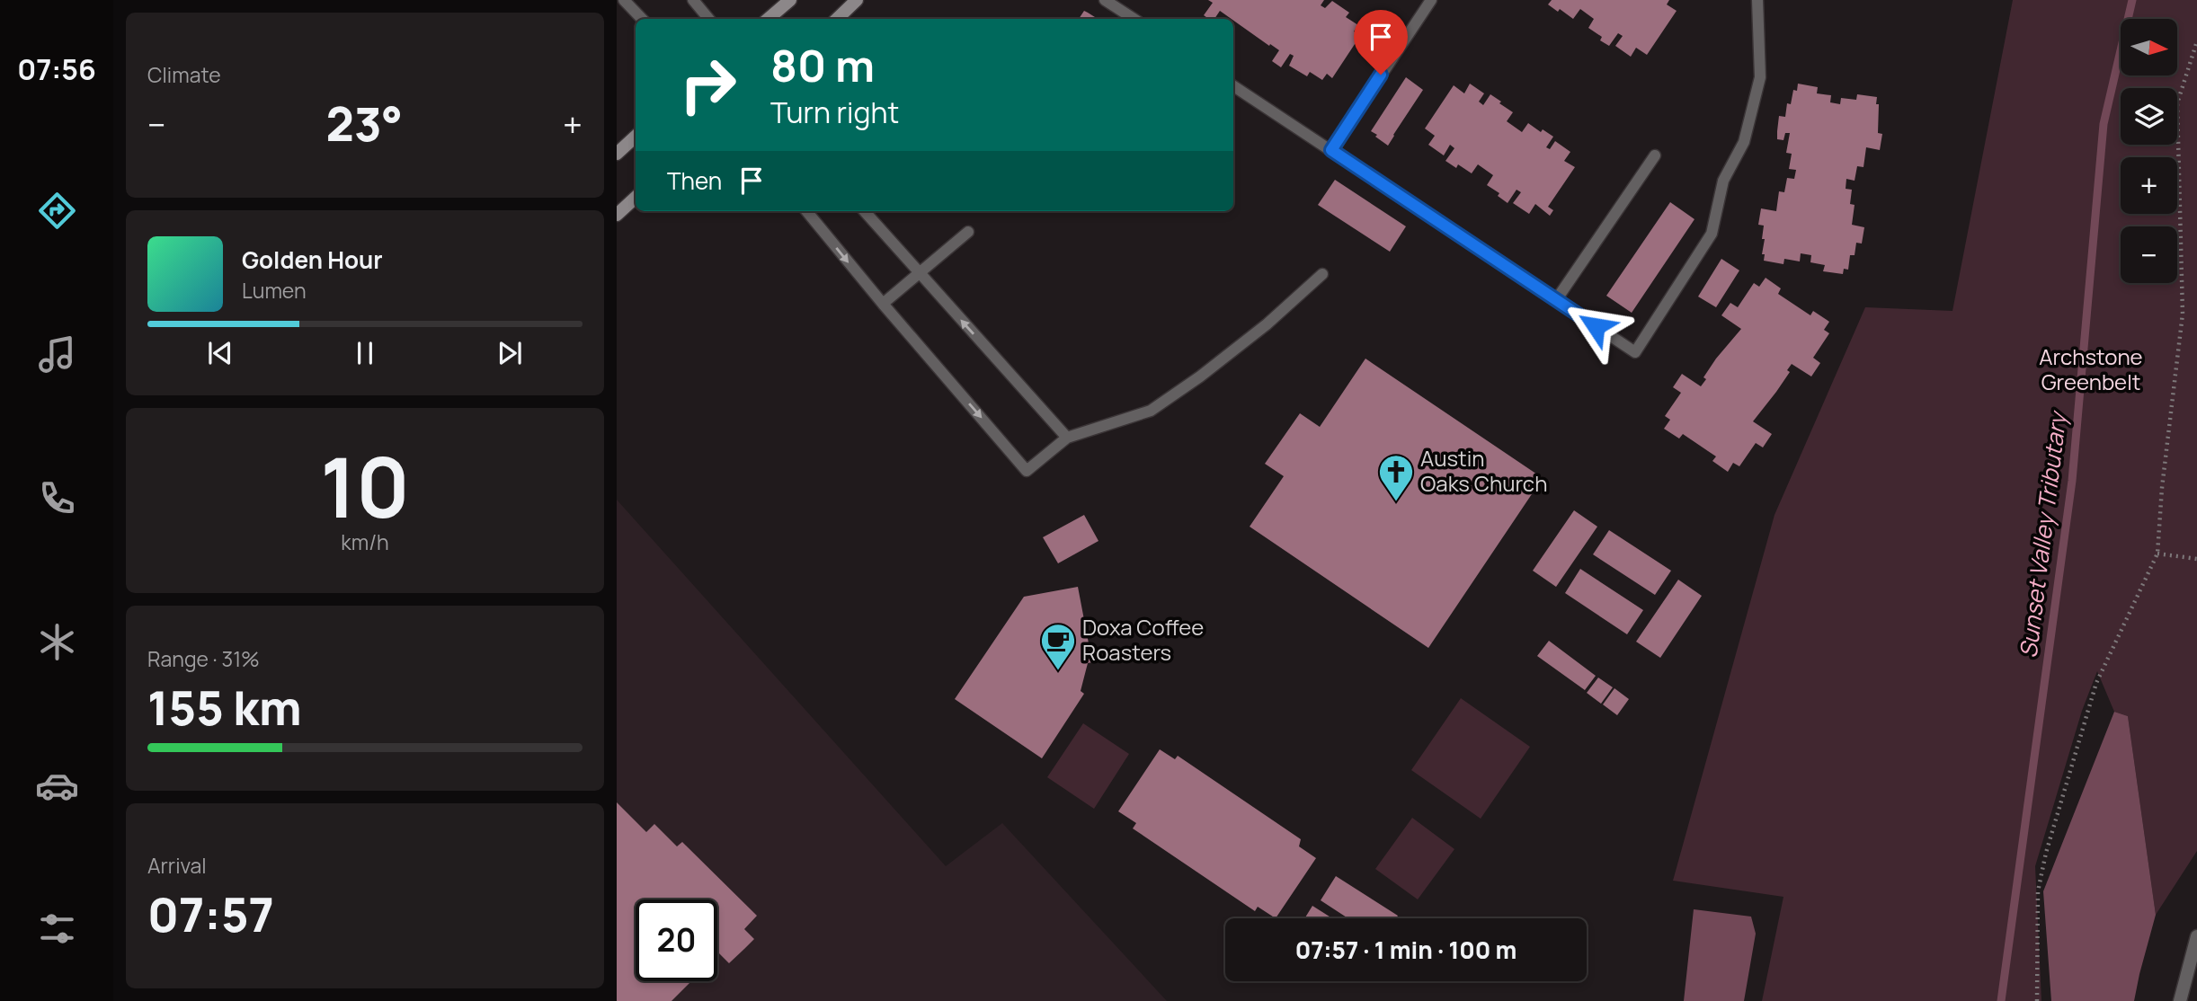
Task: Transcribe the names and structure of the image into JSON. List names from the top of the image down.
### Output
{
  "water": ["Sunset Valley Tributary"],
  "parks": ["Archstone Greenbelt"],
  "places": {
    "church": ["Austin Oaks Church"],
    "cafe": ["Doxa Coffee Roasters"]
  },
  "north": "right",
  "page": {
    "tabs": "07:56",
    "tile": [
      "Climate",
      ["10", "km/h"],
      ["Range · 31%", "155 km"],
      ["Arrival", "07:57"]
    ],
    "map_buttons": ["+", "−"],
    "turn": ["80 m", "Turn right"],
    "heat": ["−", "23°", "+"],
    "then": "Then",
    "song": ["Golden Hour", "Lumen"],
    "limit": "20",
    "trip": "07:57 · 1 min · 100 m"
  }
}
